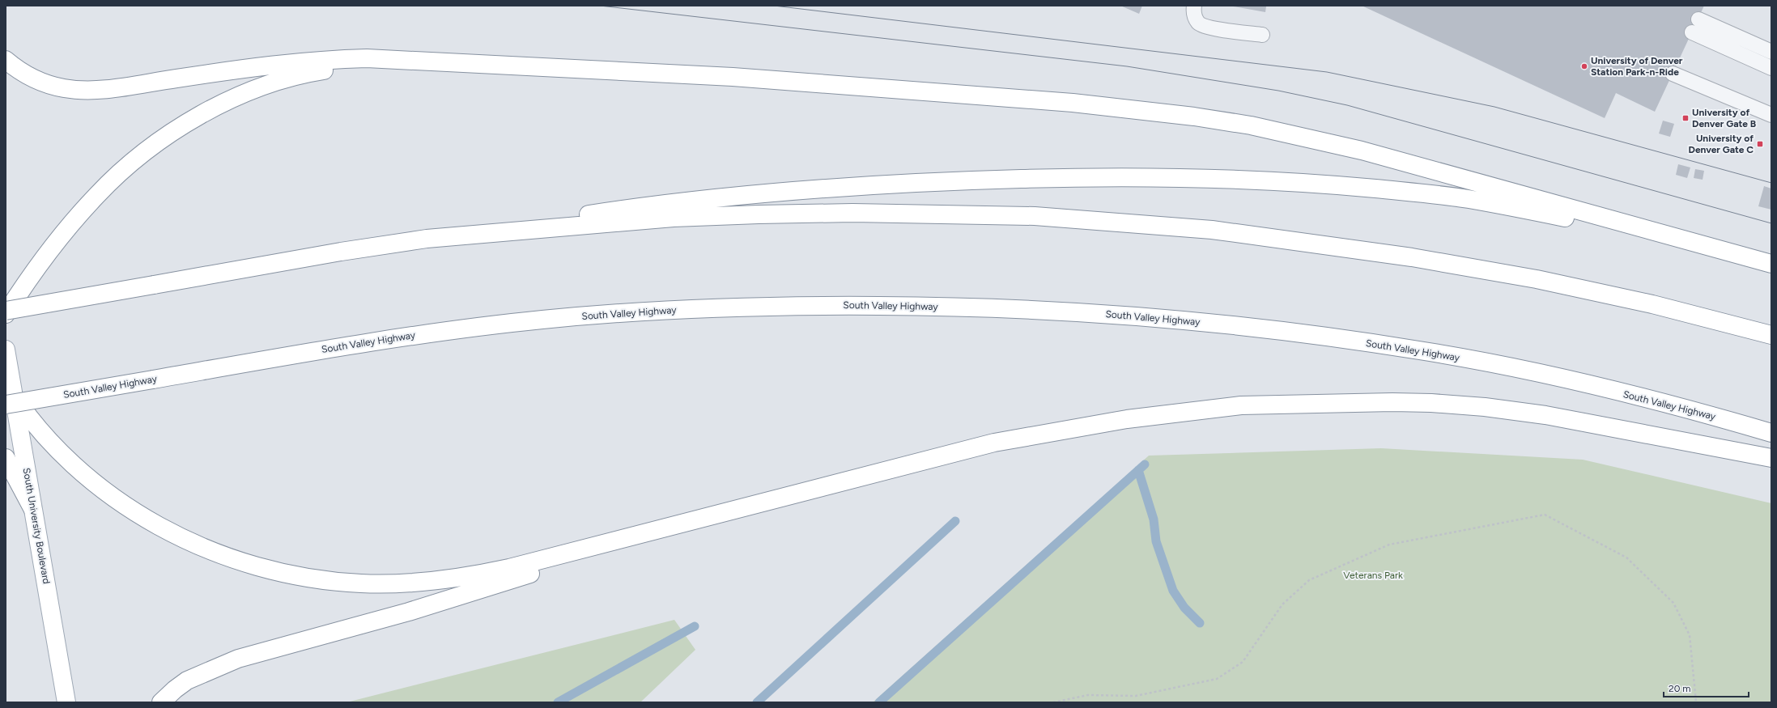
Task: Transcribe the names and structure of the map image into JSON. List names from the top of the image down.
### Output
{
  "streets": {
    "main road": ["South Valley Highway", "South University Boulevard"]
  },
  "crossings": [
    ["South Valley Highway", "South University Boulevard"]
  ],
  "parks": ["Veterans Park"],
  "places": {
    "other": ["University of Denver Station Park-n-Ride"],
    "transit": ["University of Denver Gate B", "University of Denver Gate C"]
  },
  "scale_bar": "20 m"
}
